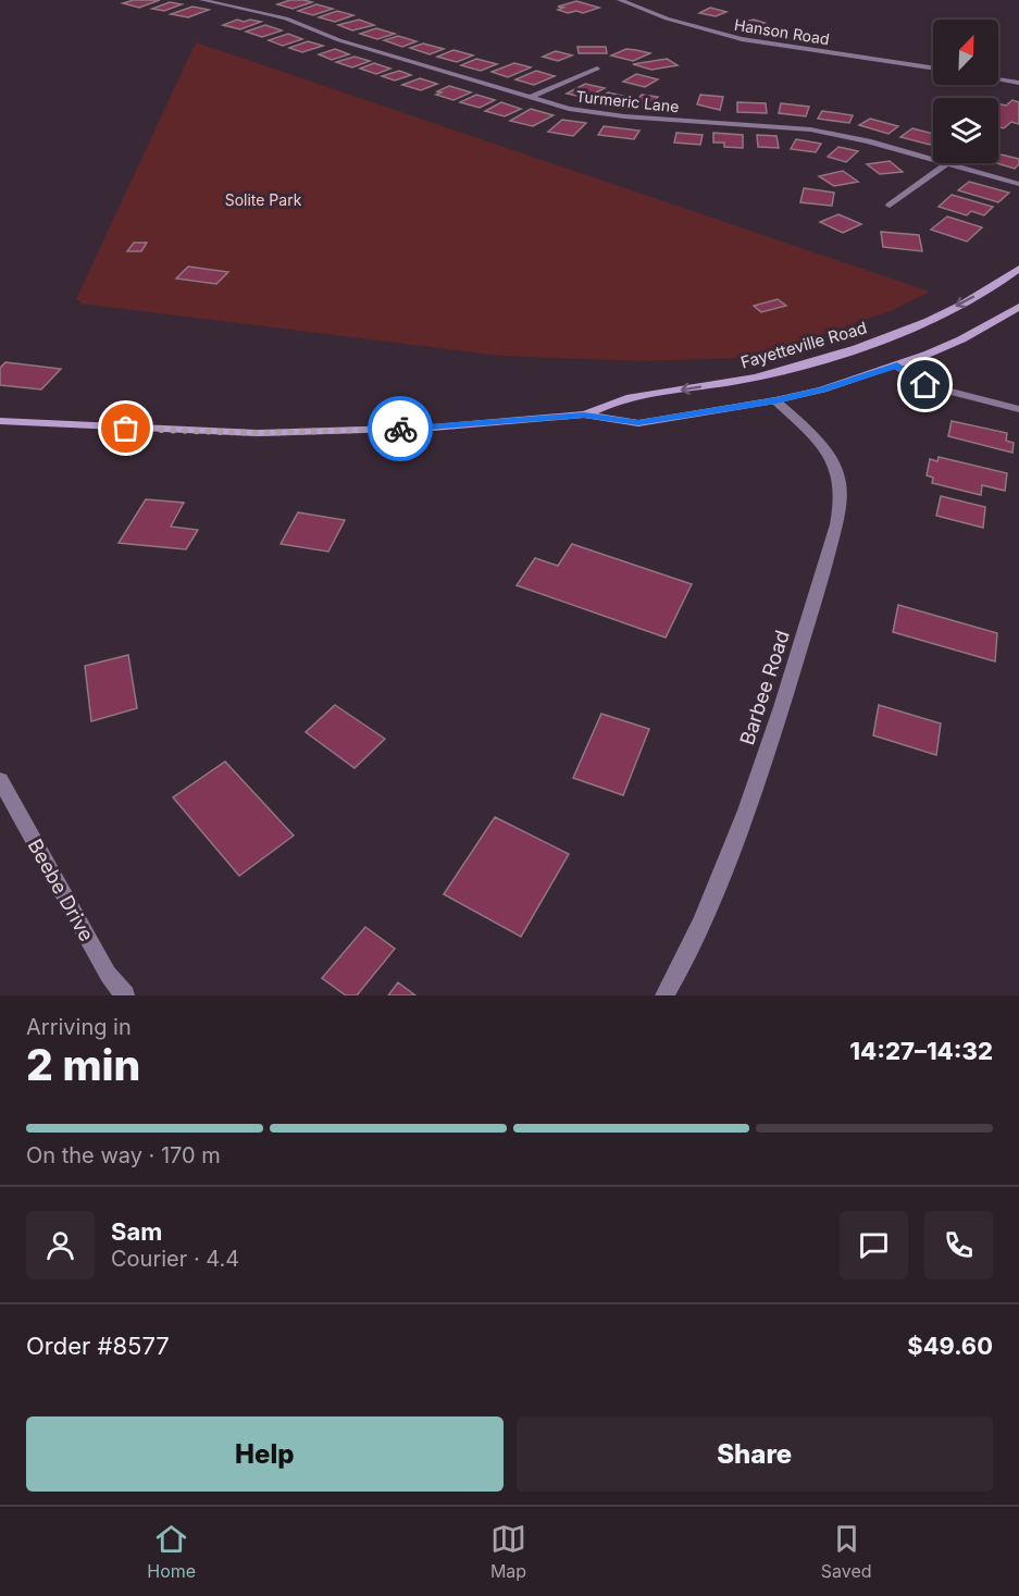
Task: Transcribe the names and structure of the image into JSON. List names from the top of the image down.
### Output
{
  "streets": {
    "main road": ["Fayetteville Road"],
    "street": [
      "Hanson Road",
      "Turmeric Lane",
      "Barbee Road",
      "Beebe Drive"
    ]
  },
  "crossings": [
    ["Fayetteville Road", "Barbee Road"]
  ],
  "parks": ["Solite Park"],
  "north": "top right",
  "page": {
    "heading": ["2 min", "Arriving in", "14:27–14:32"],
    "panel": [
      "Sam",
      "Courier · 4.4",
      "Order #8577",
      "$49.60"
    ],
    "bar": "On the way · 170 m",
    "buttons": ["Help", "Share"],
    "tabs": ["Home", "Map", "Saved"]
  }
}
